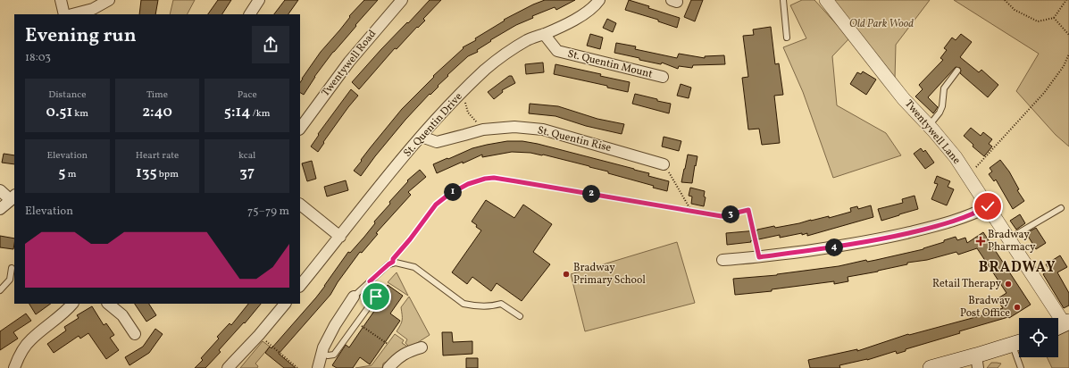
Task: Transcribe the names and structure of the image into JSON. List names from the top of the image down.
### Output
{
  "streets": {
    "street": [
      "Twentywell Road",
      "St. Quentin Mount",
      "St. Quentin Drive",
      "Twentywell Lane",
      "St. Quentin Rise"
    ]
  },
  "crossings": [
    ["St. Quentin Mount", "St. Quentin Drive"],
    ["St. Quentin Drive", "St. Quentin Rise"]
  ],
  "districts": ["BRADWAY"],
  "parks": ["Old Park Wood"],
  "places": {
    "health": ["Bradway Pharmacy"],
    "other": ["Bradway Primary School", "Retail Therapy", "Bradway Post Office"]
  },
  "page": {
    "heading": ["Evening run", "18:03"],
    "stats": [
      ["Distance", "0.51 km"],
      ["Time", "2:40"],
      ["Pace", "5:14 /km"],
      ["Elevation", "5 m"],
      ["Heart rate", "135 bpm"],
      ["kcal", "37"]
    ],
    "pins": [
      "1",
      "2",
      "3",
      "4"
    ],
    "chart": ["Elevation", "75–79 m"]
  }
}
